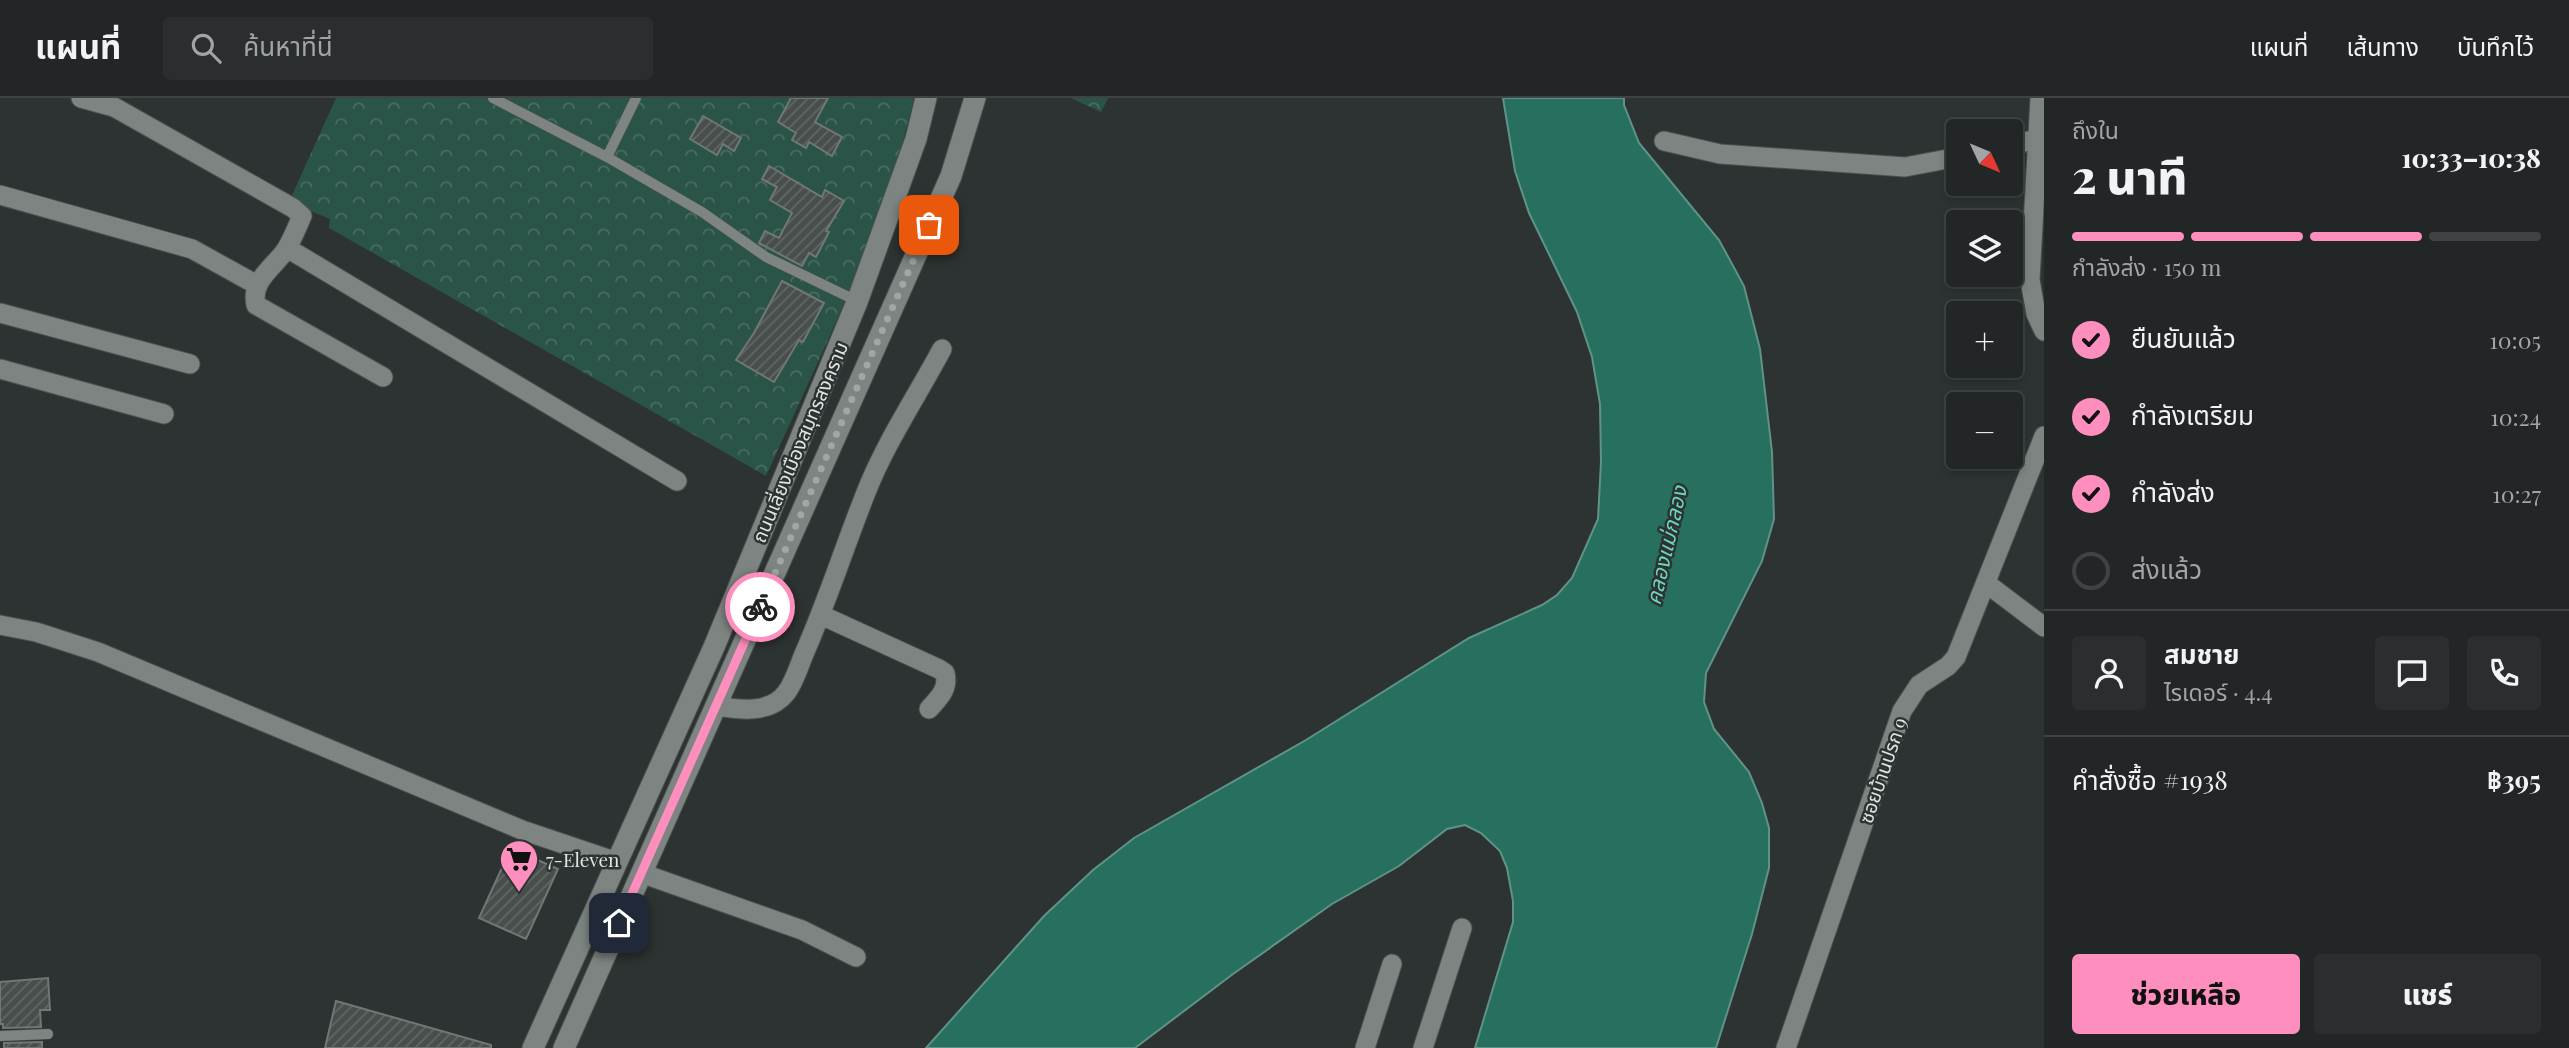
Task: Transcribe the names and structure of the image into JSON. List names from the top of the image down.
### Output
{
  "streets": {
    "main road": ["ถนนเลี่ยงเมืองสมุทรสงคราม"],
    "street": ["ซอยบ้านปรก 9"]
  },
  "water": ["คลองแม่กลอง"],
  "places": {
    "supermarket": ["7-Eleven"]
  },
  "north": "bottom right",
  "page": {
    "header": "แผนที่",
    "search": "ค้นหาที่นี่",
    "nav": ["แผนที่", "เส้นทาง", "บันทึกไว้"],
    "heading": ["2 นาที", "ถึงใน", "10:33–10:38"],
    "panel": [
      "สมชาย",
      "ไรเดอร์ · 4.4",
      "คำสั่งซื้อ #1938",
      "฿395"
    ],
    "map_buttons": ["+", "−"],
    "bar": "กำลังส่ง · 150 m",
    "list": [
      ["ยืนยันแล้ว", "10:05"],
      ["กำลังเตรียม", "10:24"],
      ["กำลังส่ง", "10:27"],
      "ส่งแล้ว"
    ],
    "buttons": ["ช่วยเหลือ", "แชร์"]
  }
}
